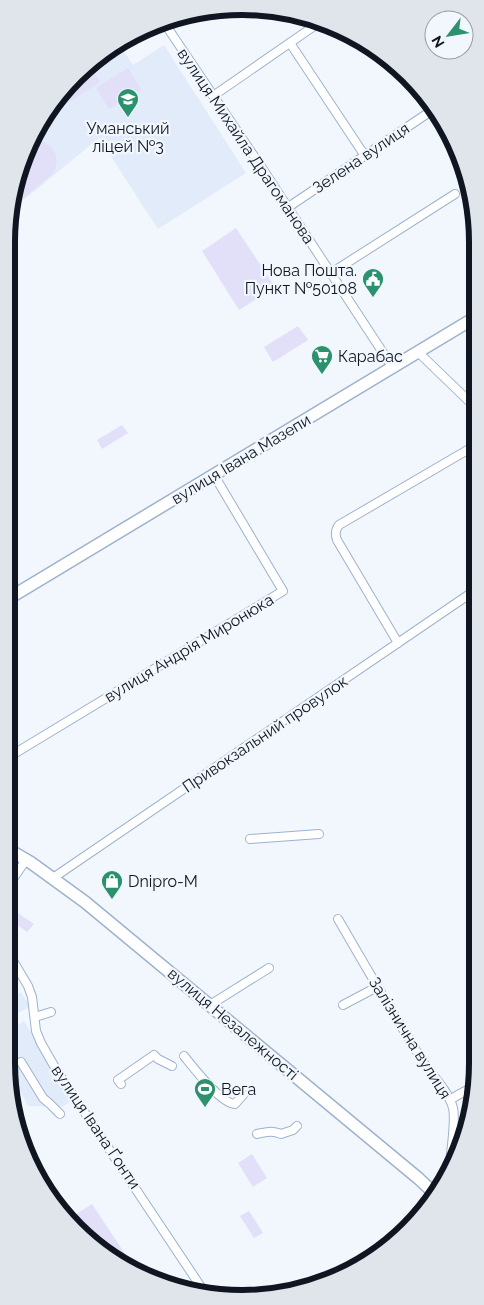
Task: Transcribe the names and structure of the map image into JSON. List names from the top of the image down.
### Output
{
  "streets": {
    "main road": ["вулиця Івана Мазепи", "вулиця Незалежності"],
    "street": [
      "вулиця Михайла Драгоманова",
      "Зелена вулиця",
      "вулиця Андрія Миронюка",
      "Привокзальний провулок",
      "Залізнична вулиця",
      "вулиця Івана Ґонти"
    ]
  },
  "crossings": [
    ["вулиця Михайла Драгоманова", "Зелена вулиця"],
    ["вулиця Михайла Драгоманова", "вулиця Івана Мазепи"],
    ["вулиця Івана Мазепи", "вулиця Андрія Миронюка"],
    ["Привокзальний провулок", "вулиця Незалежності"]
  ],
  "places": {
    "school or university": ["Уманський ліцей №3"],
    "public building": ["Нова Пошта. Пункт №50108"],
    "supermarket": ["Карабас"],
    "shop": ["Dnipro-M"],
    "sports": ["Вега"]
  },
  "north": "bottom left"
}
